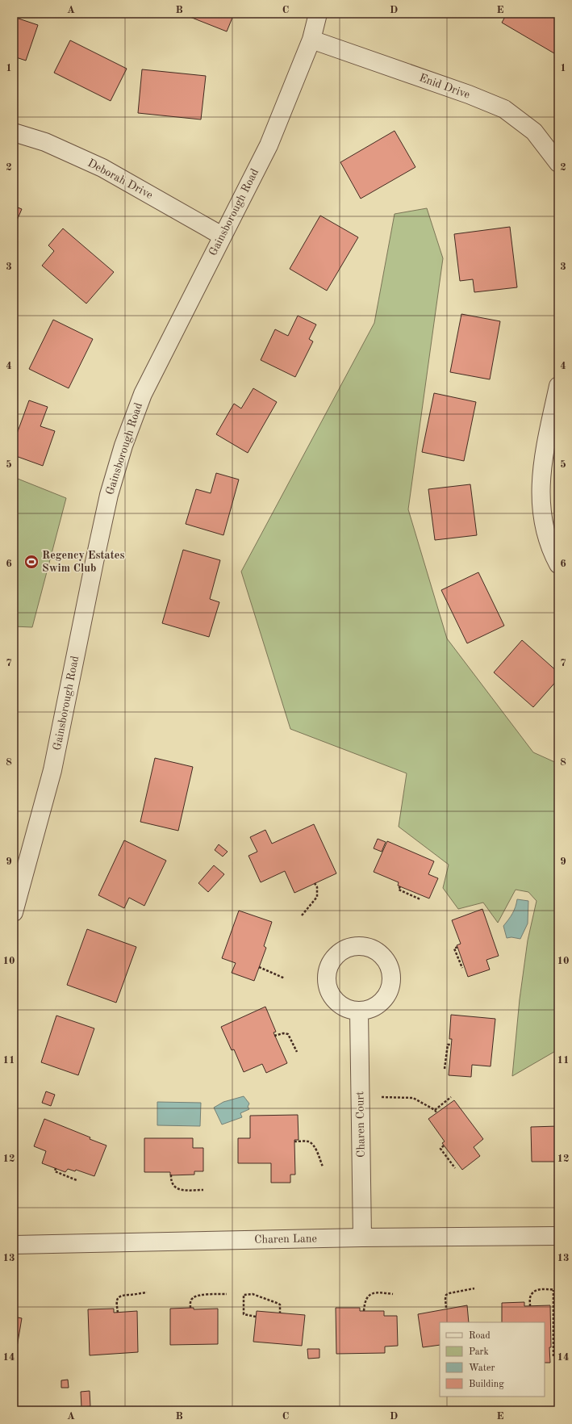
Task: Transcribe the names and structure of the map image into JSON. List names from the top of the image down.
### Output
{
  "streets": {
    "street": [
      "Enid Drive",
      "Deborah Drive",
      "Gainsborough Road",
      "Charen Court",
      "Charen Lane"
    ]
  },
  "crossings": [
    ["Enid Drive", "Gainsborough Road"],
    ["Deborah Drive", "Gainsborough Road"],
    ["Charen Court", "Charen Lane"]
  ],
  "places": {
    "sports": ["Regency Estates Swim Club"]
  },
  "legend": [
    "Road",
    "Park",
    "Water",
    "Building"
  ],
  "grid": {
    "columns": [
      "A",
      "B",
      "C",
      "D",
      "E"
    ],
    "rows": [
      "1",
      "2",
      "3",
      "4",
      "5",
      "6",
      "7",
      "8",
      "9",
      "10",
      "11",
      "12",
      "13",
      "14"
    ]
  }
}
